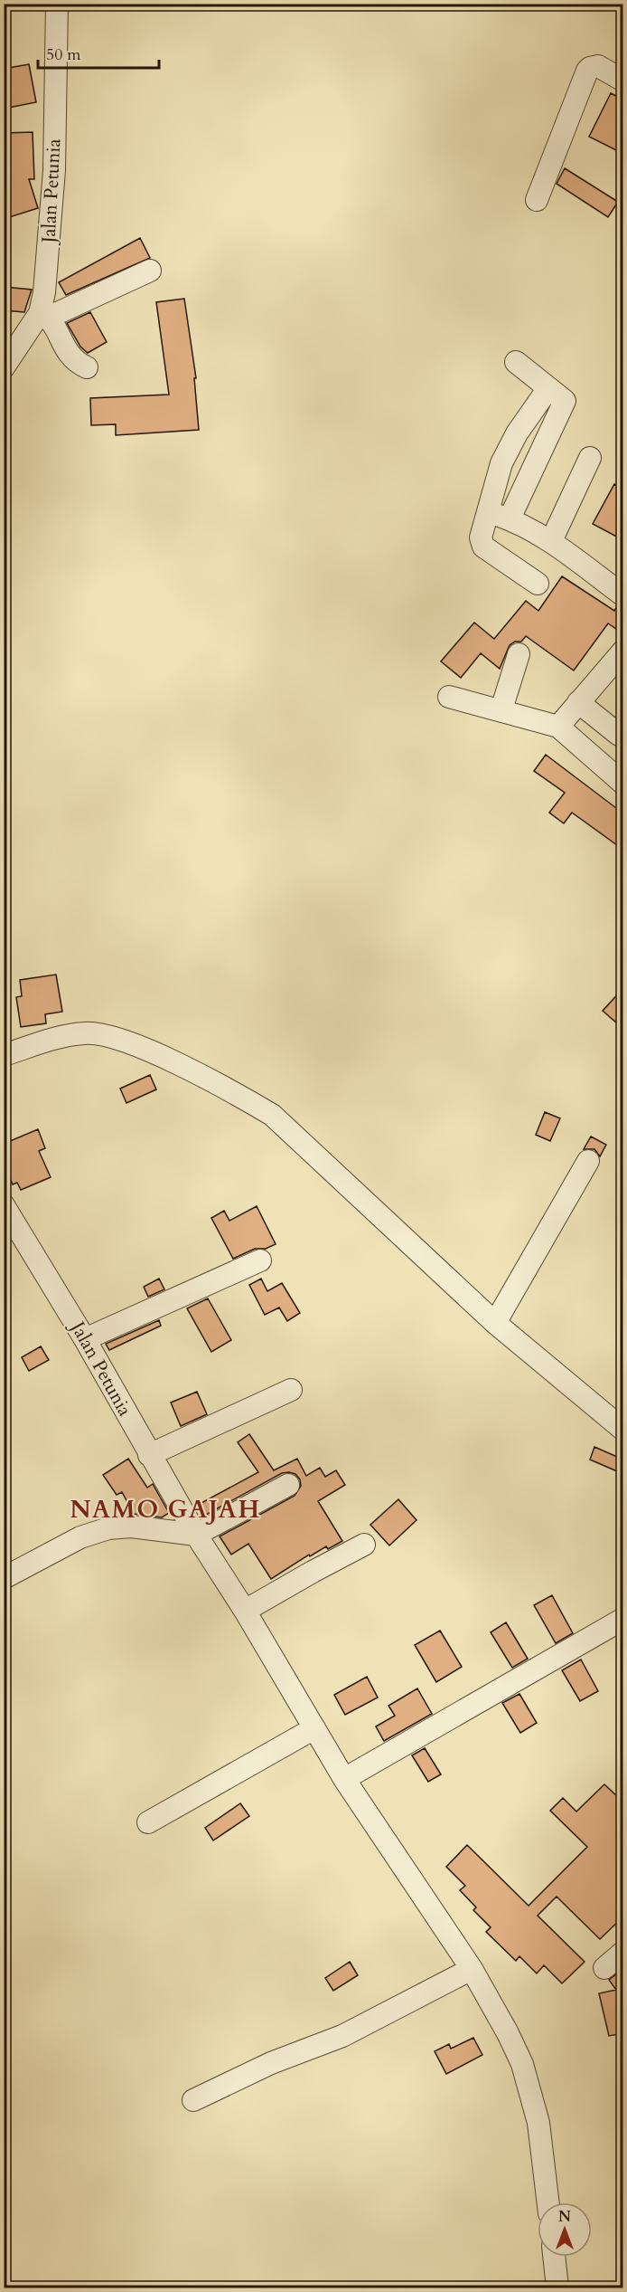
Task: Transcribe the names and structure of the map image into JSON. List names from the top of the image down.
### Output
{
  "streets": {
    "street": ["Jalan Petunia"]
  },
  "districts": ["NAMO GAJAH"],
  "scale_bar": "50 m",
  "north": "top"
}
